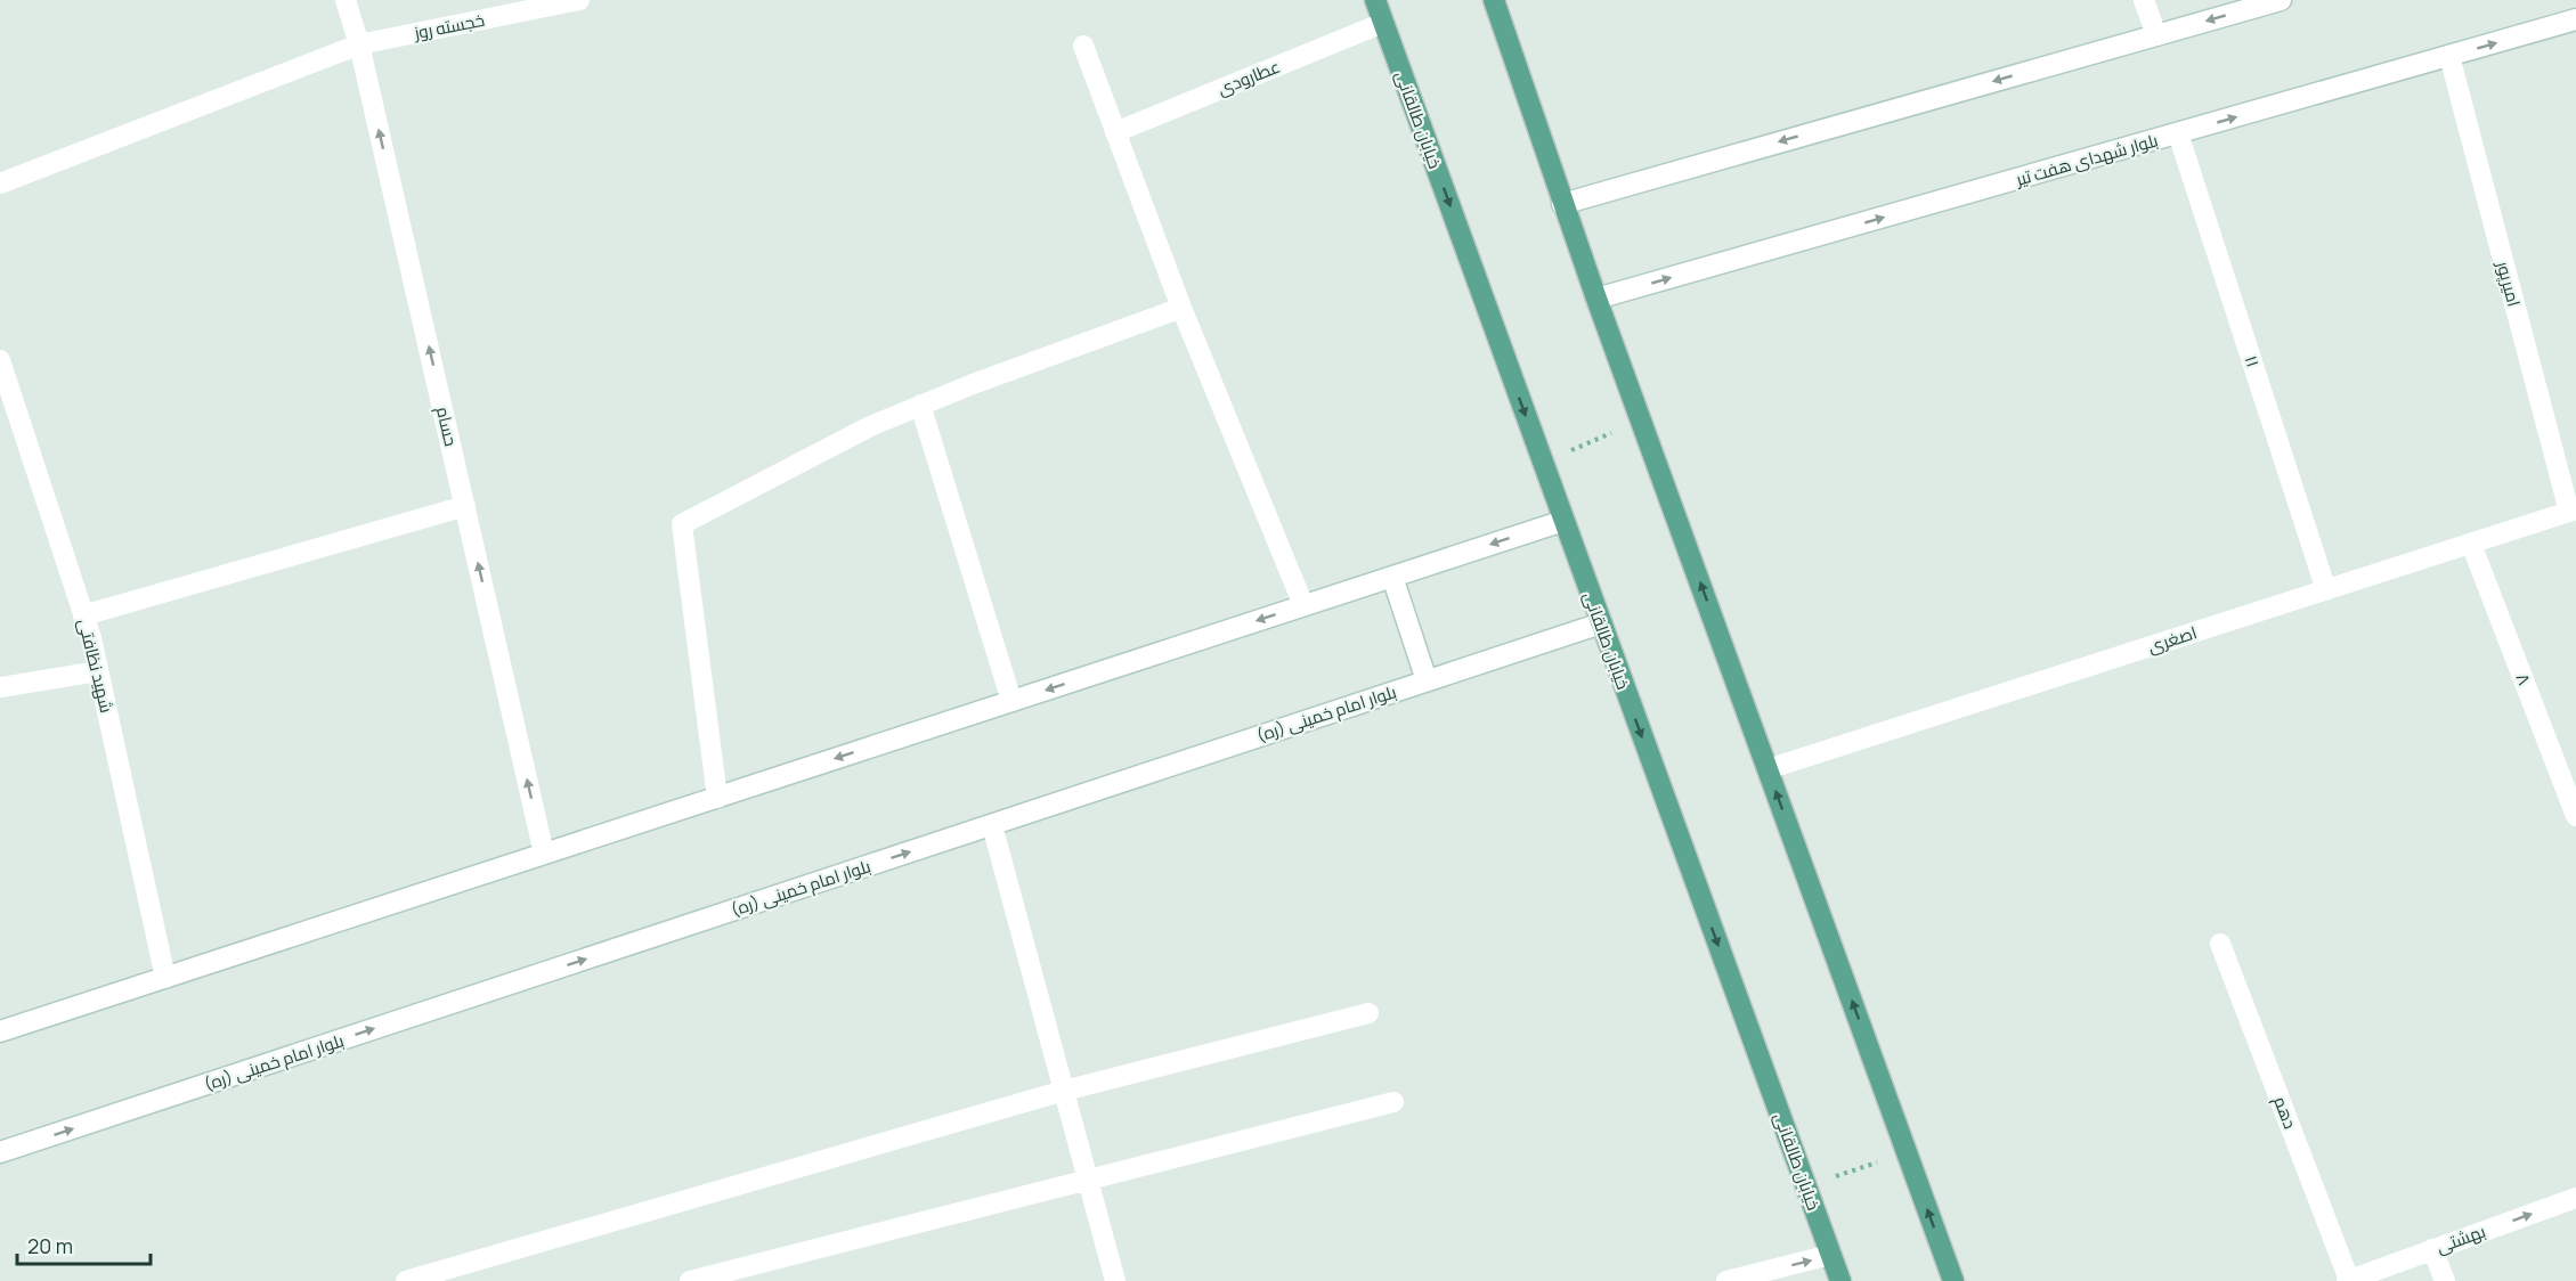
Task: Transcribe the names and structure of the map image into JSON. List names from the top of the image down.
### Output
{
  "streets": {
    "main road": ["خیابان طالقانی"],
    "street": [
      "خجسته روز",
      "عطارودی",
      "بلوار شهدای هفت تیر",
      "امیرپور",
      "۱۱",
      "حسام",
      "اصغری",
      "شهید نظافتی",
      "۸",
      "بلوار امام خمینی (ره)",
      "دهم",
      "بهشتی"
    ]
  },
  "crossings": [
    ["خجسته روز", "حسام"],
    ["عطارودی", "خیابان طالقانی"],
    ["خیابان طالقانی", "بلوار امام خمینی (ره)"],
    ["بلوار شهدای هفت تیر", "امیرپور"],
    ["بلوار شهدای هفت تیر", "۱۱"],
    ["امیرپور", "اصغری"],
    ["۱۱", "اصغری"],
    ["اصغری", "۸"],
    ["دهم", "بهشتی"]
  ],
  "one_way": ["حسام", "بهشتی"],
  "scale_bar": "20 m"
}
